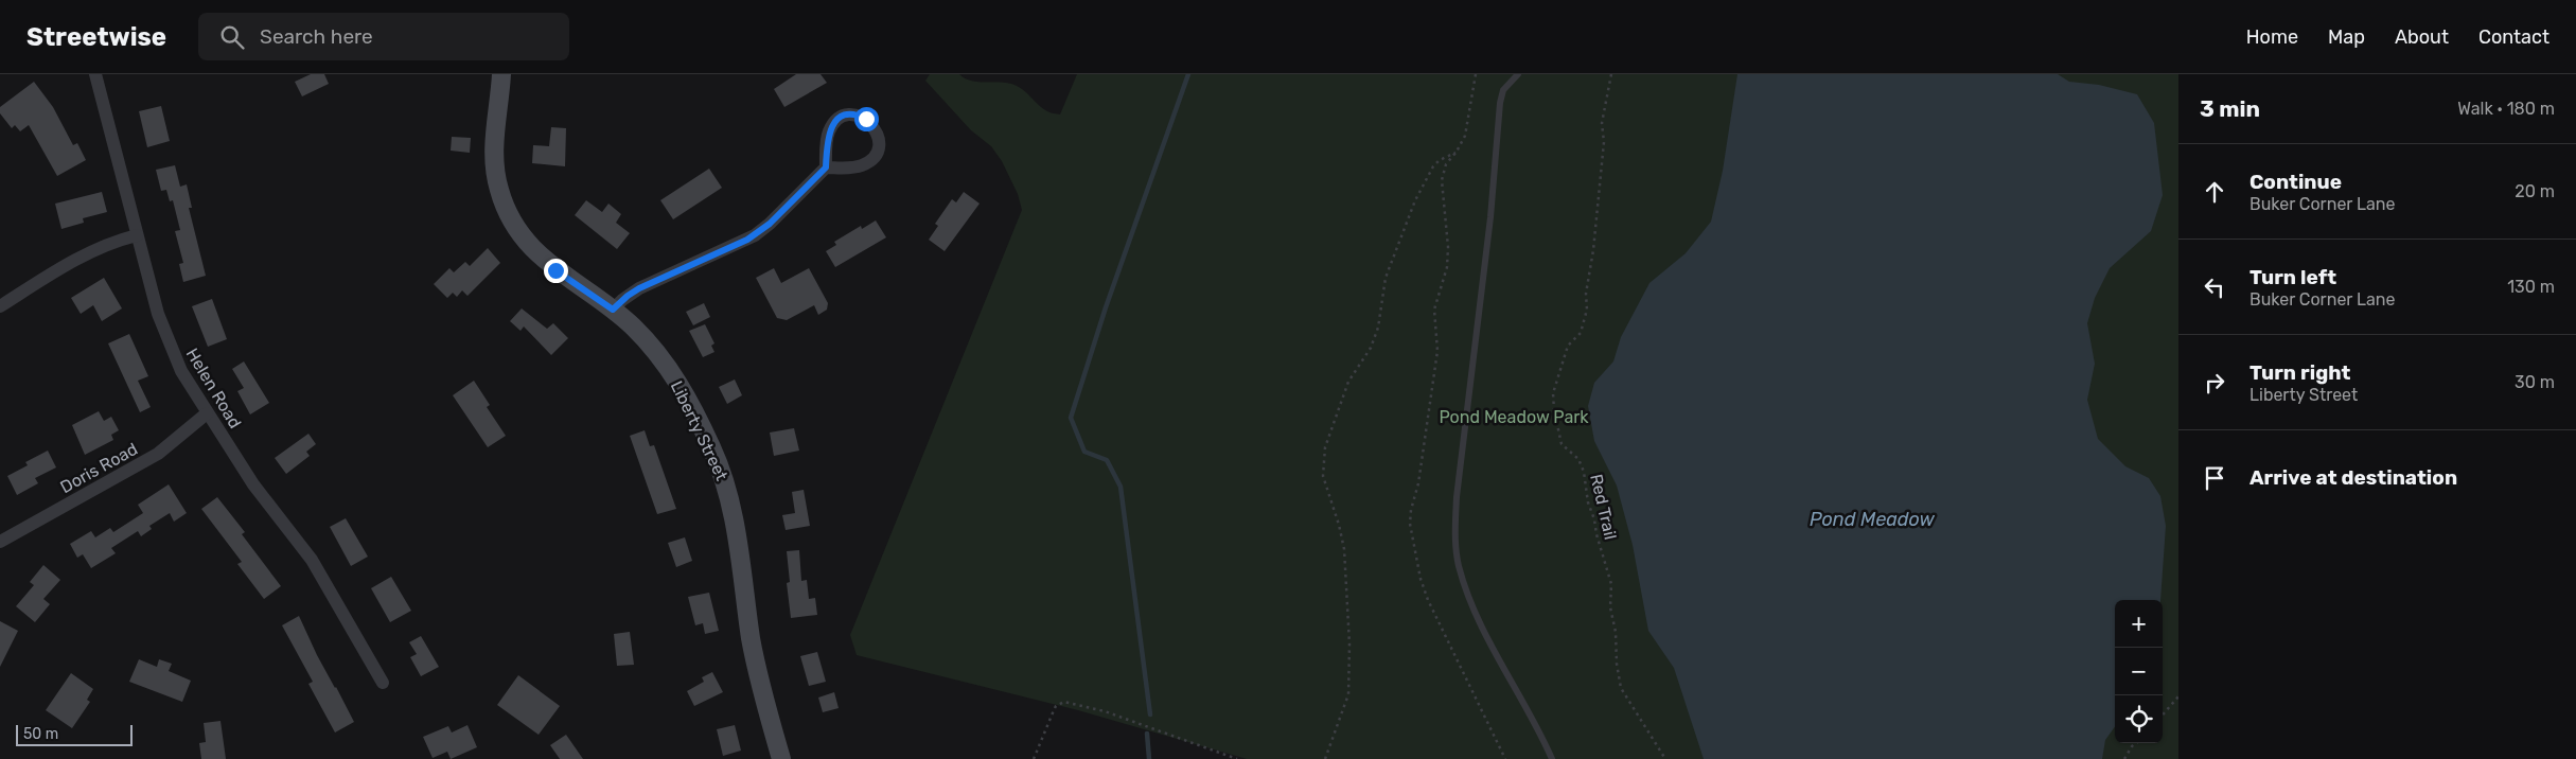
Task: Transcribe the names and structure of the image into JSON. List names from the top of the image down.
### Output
{
  "streets": {
    "main road": ["Liberty Street"],
    "street": ["Helen Road", "Doris Road"],
    "path": ["Red Trail"]
  },
  "crossings": [
    ["Helen Road", "Doris Road"]
  ],
  "water": ["Pond Meadow"],
  "parks": ["Pond Meadow Park"],
  "scale_bar": "50 m",
  "page": {
    "header": "Streetwise",
    "search": "Search here",
    "nav": [
      "Home",
      "Map",
      "About",
      "Contact"
    ],
    "heading": ["3 min", "Walk · 180 m"],
    "list": [
      ["Continue", "Buker Corner Lane", "20 m"],
      ["Turn left", "Buker Corner Lane", "130 m"],
      ["Turn right", "Liberty Street", "30 m"],
      "Arrive at destination"
    ],
    "map_buttons": ["+", "−"],
    "scale": "50 m"
  }
}
